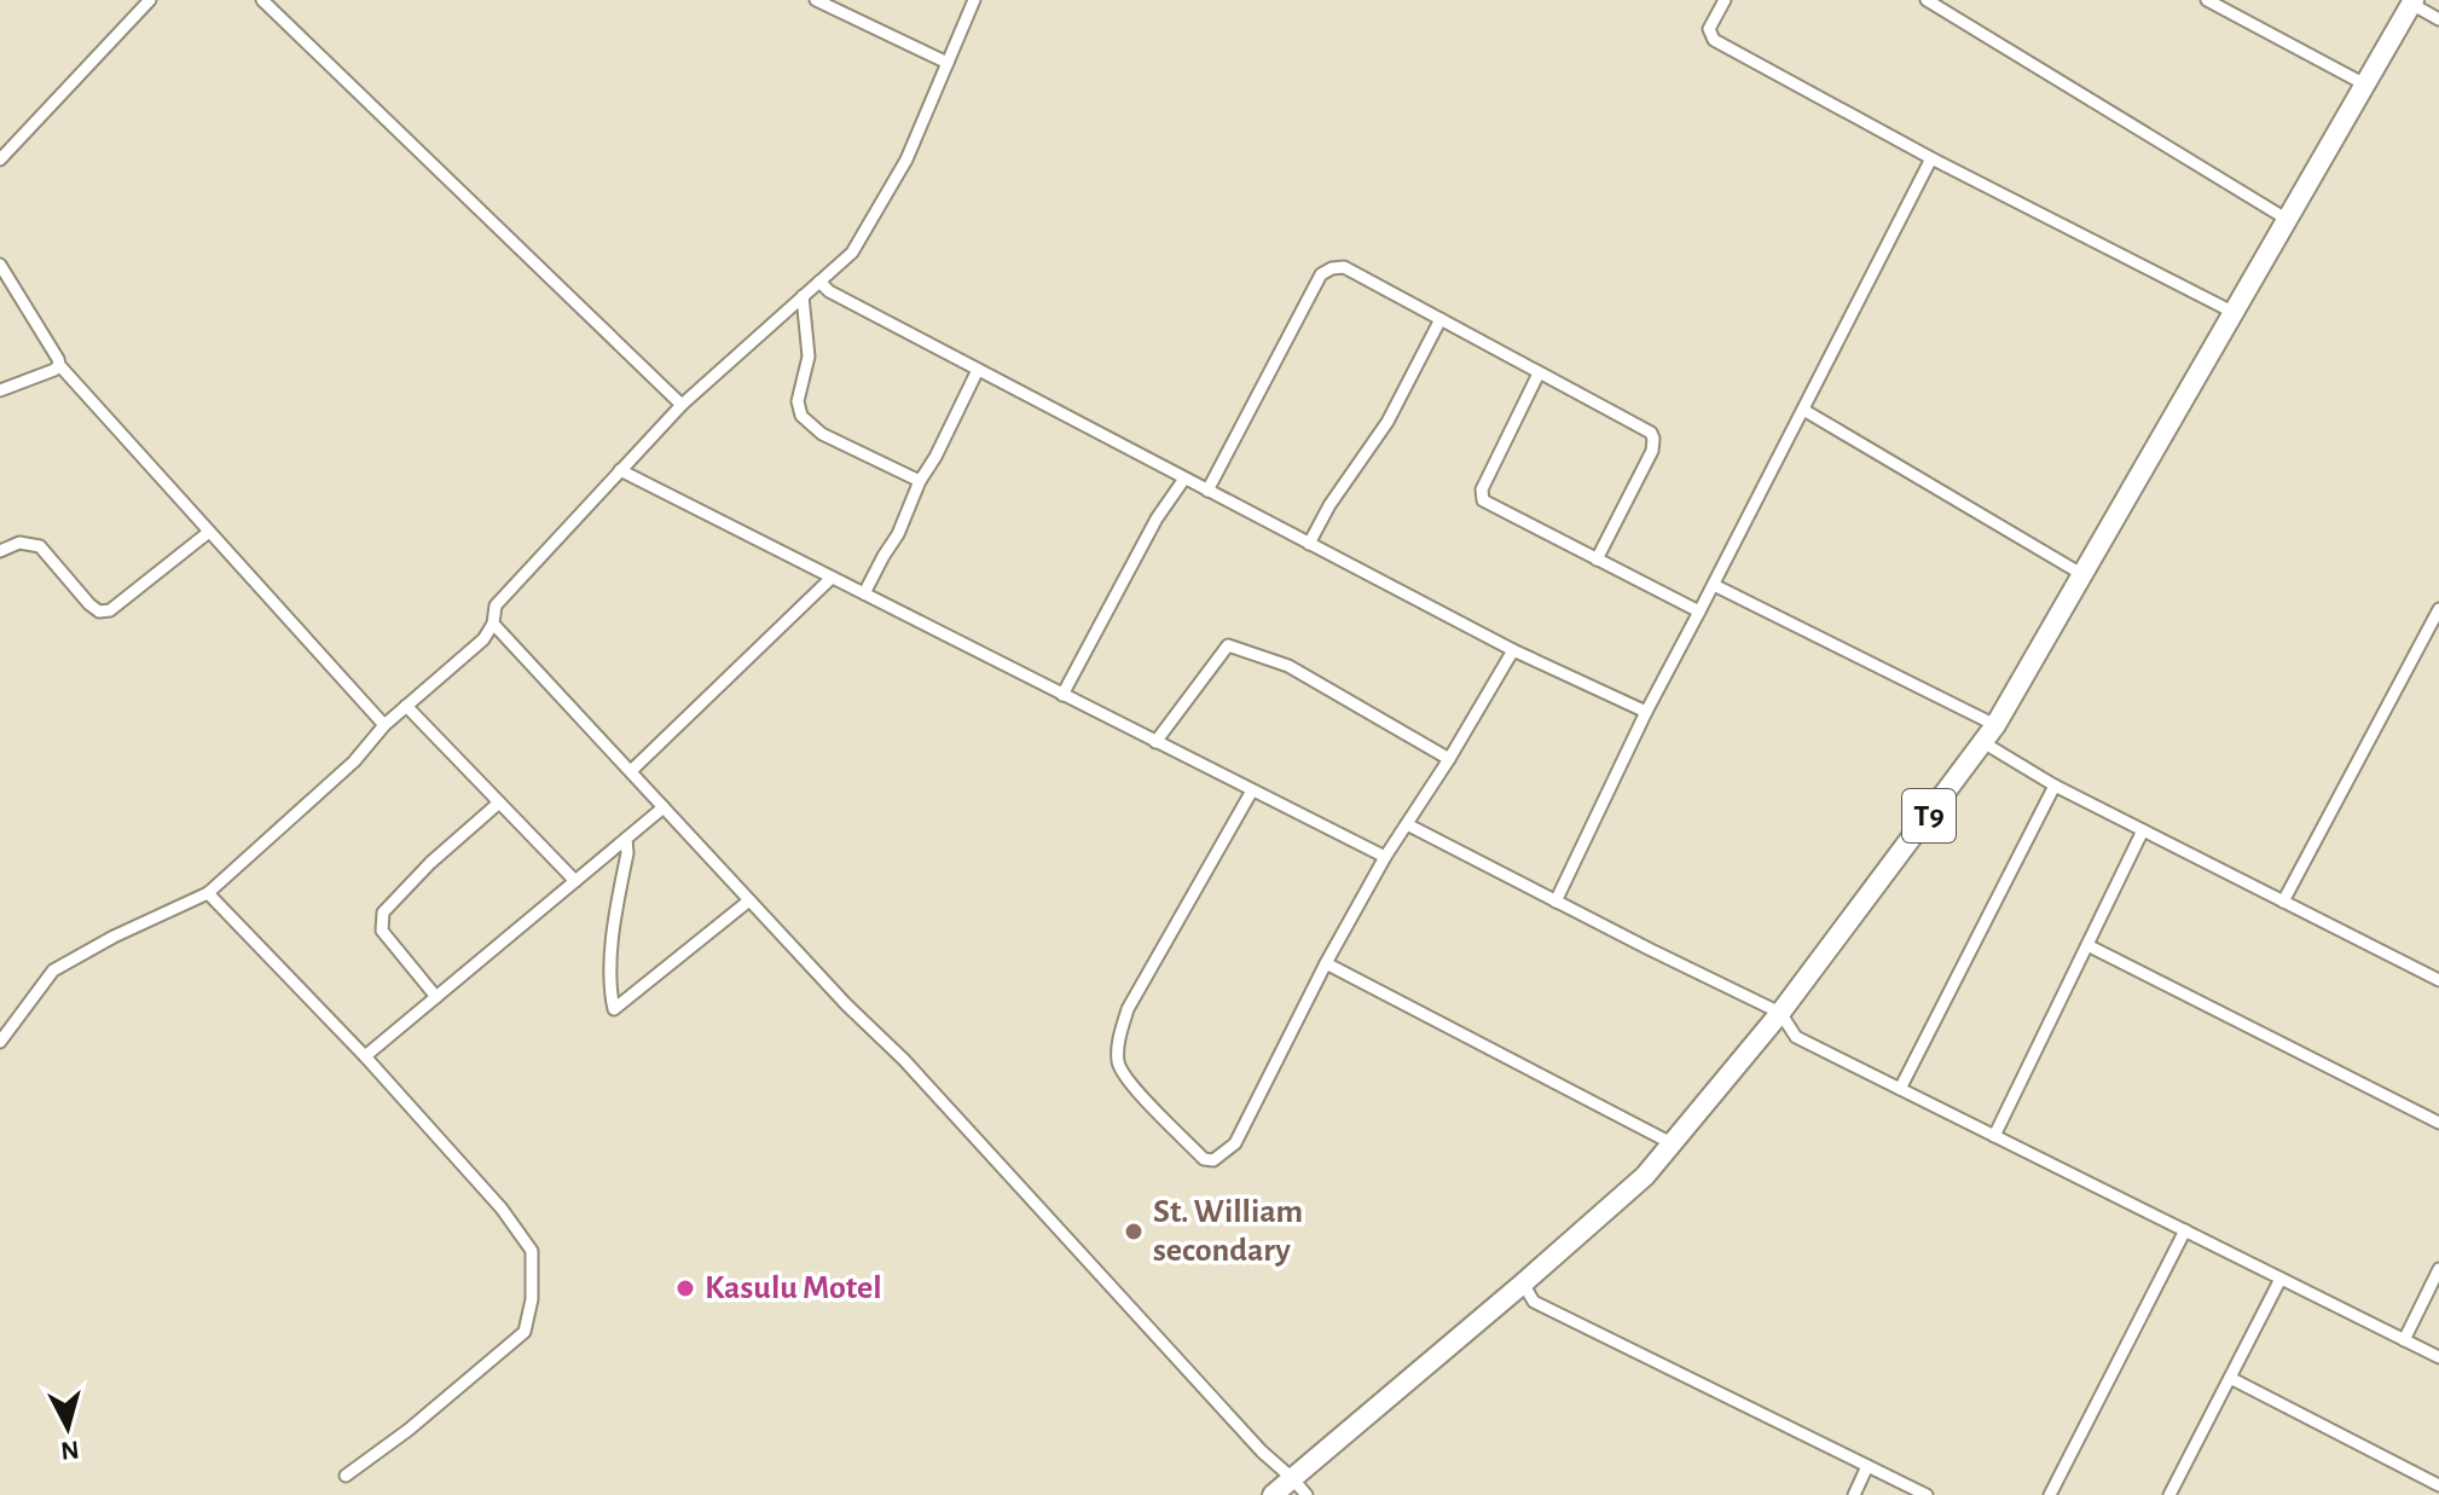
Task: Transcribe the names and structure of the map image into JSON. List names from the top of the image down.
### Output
{
  "streets": {
    "highway": ["T9"]
  },
  "places": ["St. William secondary", "Kasulu Motel"],
  "north": "bottom"
}
